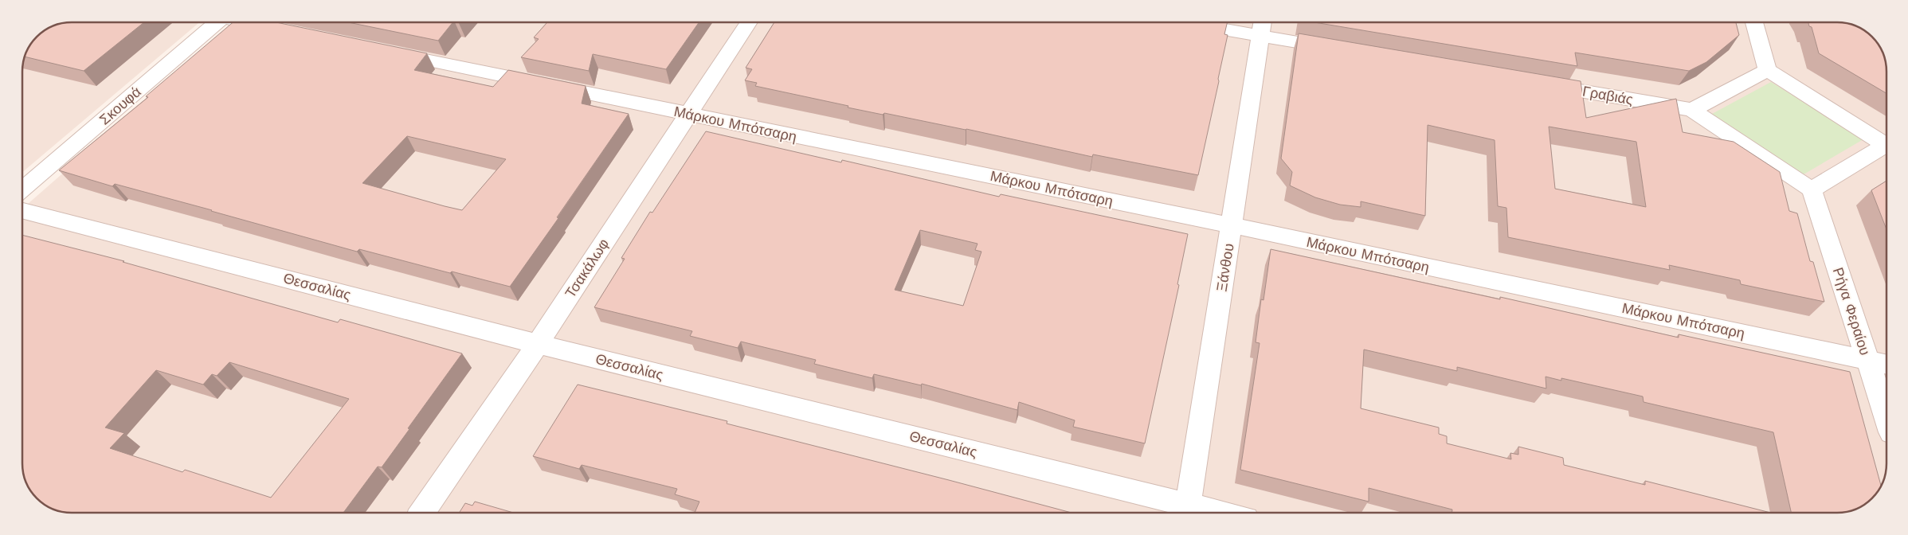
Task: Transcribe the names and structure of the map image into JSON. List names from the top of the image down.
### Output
{
  "streets": {
    "street": [
      "Γραβιάς",
      "Σκουφά",
      "Μάρκου Μπότσαρη",
      "Ξάνθου",
      "Τσακάλωφ",
      "Θεσσαλίας",
      "Ρήγα Φεραίου"
    ]
  },
  "crossings": [
    ["Μάρκου Μπότσαρη", "Ξάνθου"],
    ["Μάρκου Μπότσαρη", "Τσακάλωφ"],
    ["Μάρκου Μπότσαρη", "Ρήγα Φεραίου"],
    ["Ξάνθου", "Θεσσαλίας"],
    ["Τσακάλωφ", "Θεσσαλίας"]
  ]
}
